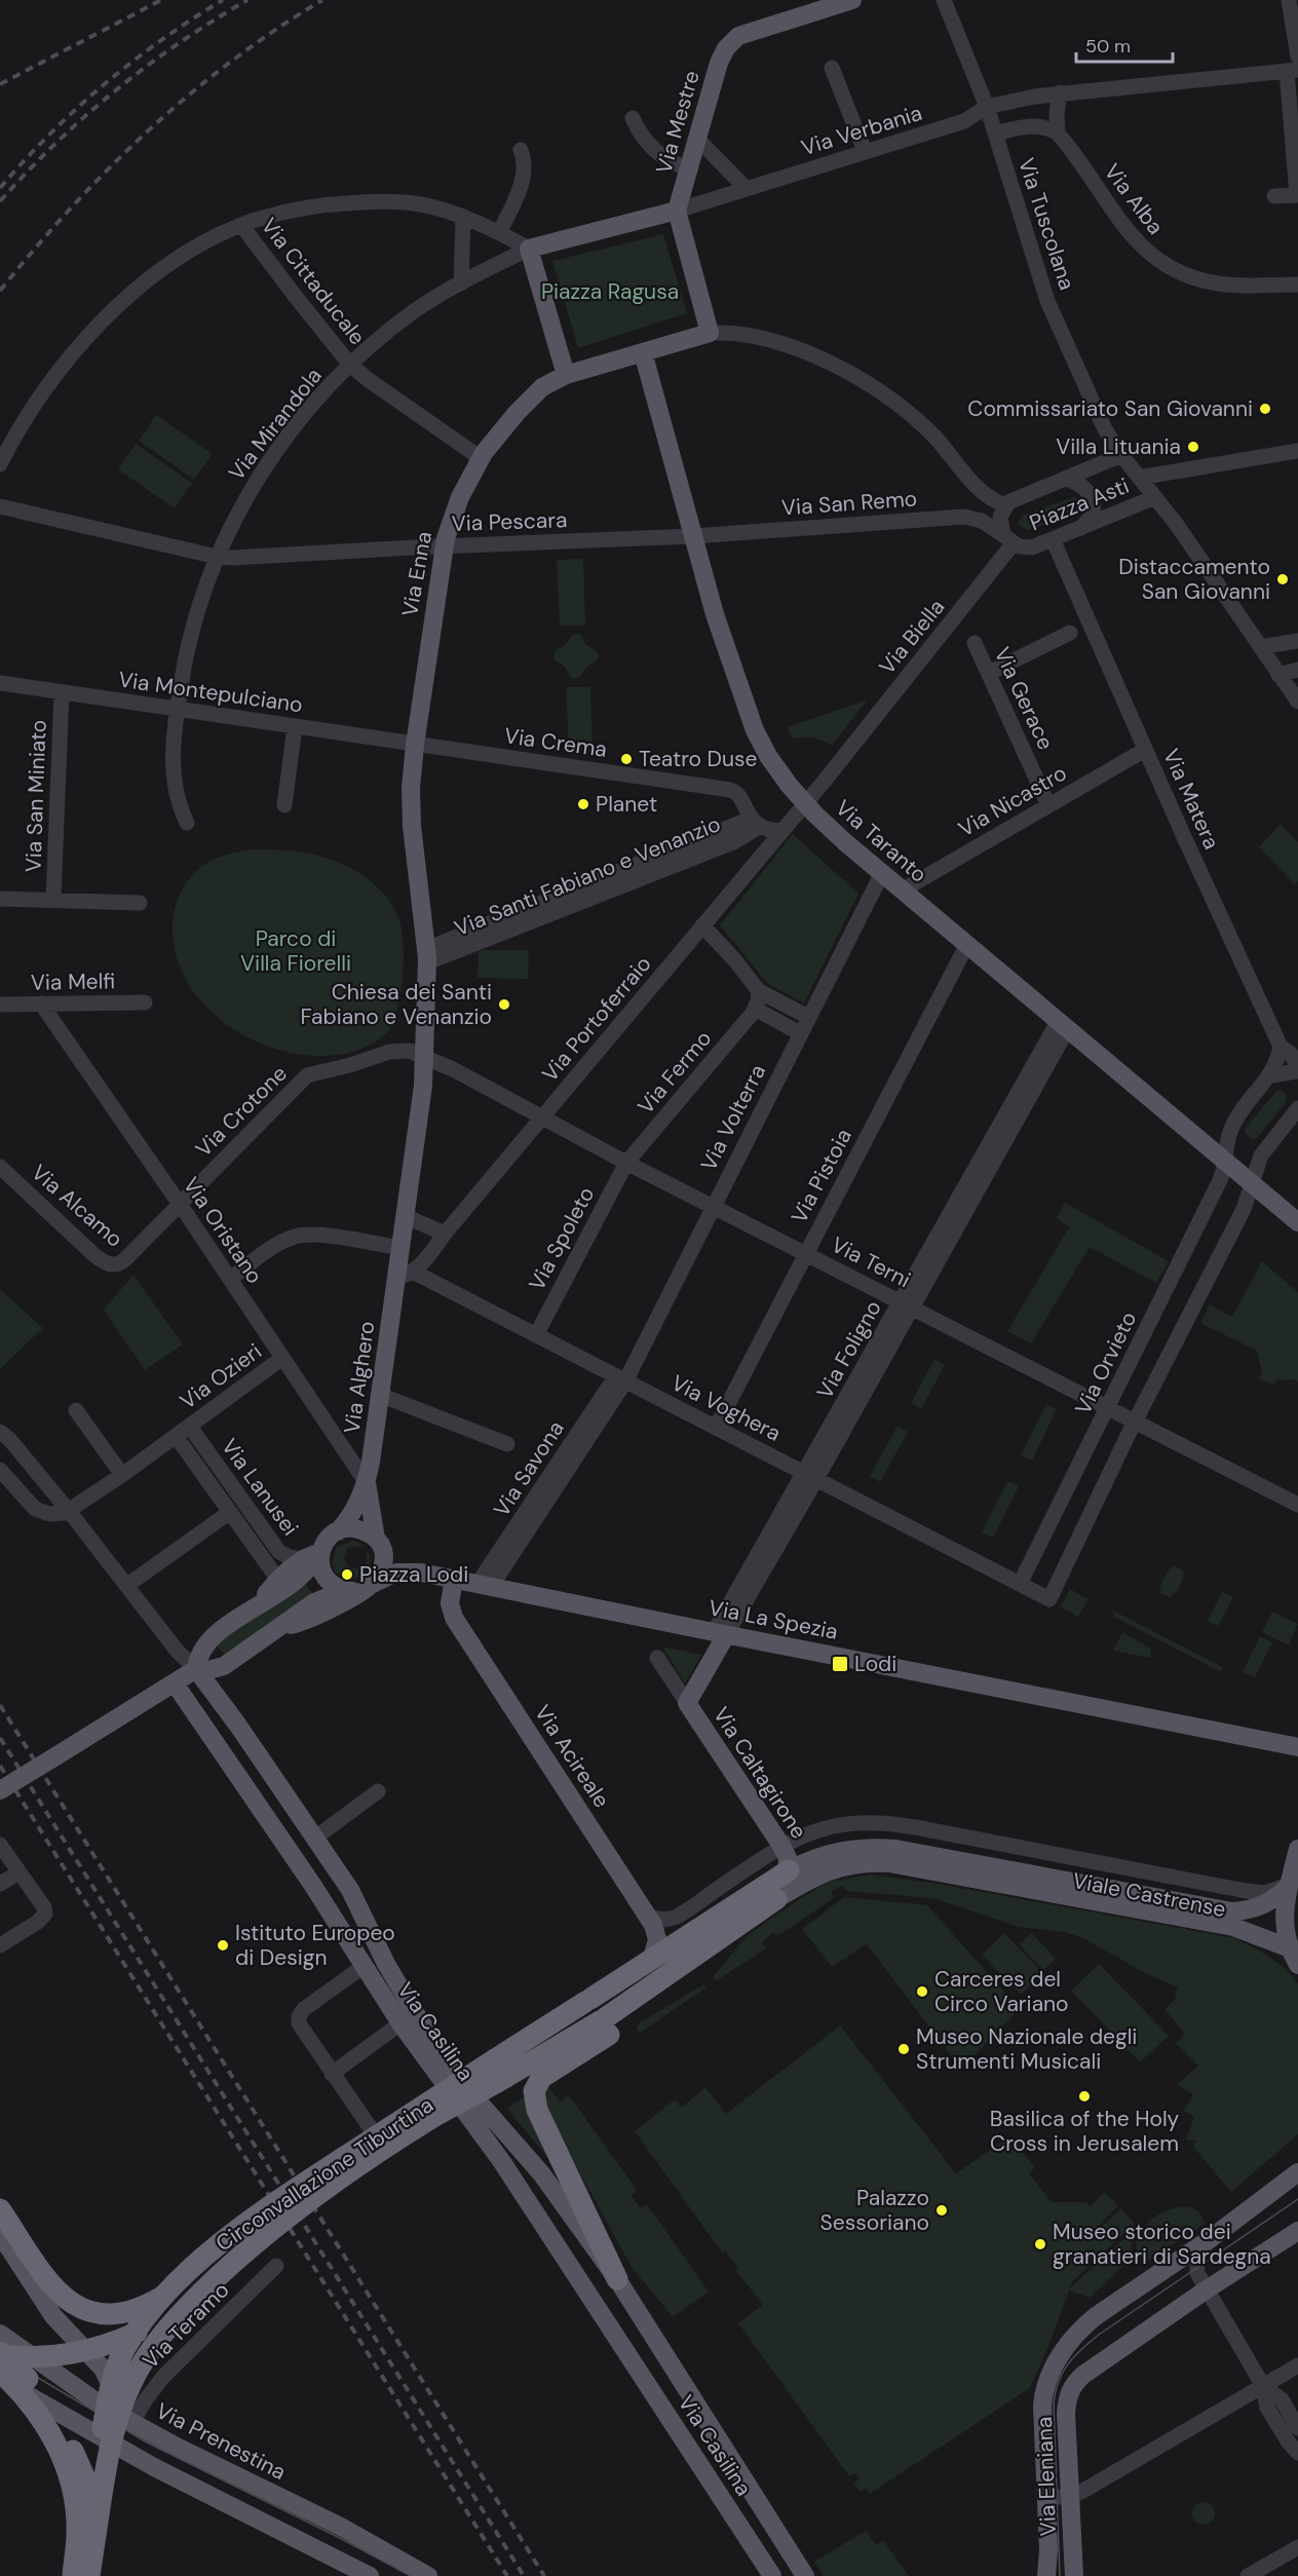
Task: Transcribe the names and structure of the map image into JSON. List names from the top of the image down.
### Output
{
  "streets": {
    "highway": ["Viale Castrense", "Circonvallazione Tiburtina"],
    "main road": [
      "Via Mestre",
      "Via Enna",
      "Via Taranto",
      "Via Alghero",
      "Via La Spezia",
      "Via Acireale",
      "Via Caltagirone",
      "Via Casilina",
      "Via Prenestina",
      "Via Eleniana"
    ],
    "street": [
      "Via Verbania",
      "Via Alba",
      "Via Tuscolana",
      "Via Cittaducale",
      "Via Mirandola",
      "Via San Remo",
      "Piazza Asti",
      "Via Pescara",
      "Via Biella",
      "Via Montepulciano",
      "Via Gerace",
      "Via Crema",
      "Via San Miniato",
      "Via Matera",
      "Via Nicastro",
      "Via Santi Fabiano e Venanzio",
      "Via Melfi",
      "Via Portoferraio",
      "Via Fermo",
      "Via Crotone",
      "Via Volterra",
      "Via Pistoia",
      "Via Alcamo",
      "Via Oristano",
      "Via Spoleto",
      "Via Terni",
      "Via Foligno",
      "Via Orvieto",
      "Via Ozieri",
      "Via Voghera",
      "Via Savona",
      "Via Lanusei",
      "Via Teramo"
    ]
  },
  "crossings": [
    ["Via Mestre", "Via Verbania"],
    ["Via Verbania", "Via Tuscolana"],
    ["Via Tuscolana", "Piazza Asti"],
    ["Via Cittaducale", "Via Mirandola"],
    ["Via Cittaducale", "Via Enna"],
    ["Via Mirandola", "Via Pescara"],
    ["Via Mirandola", "Via Montepulciano"],
    ["Via San Remo", "Piazza Asti"],
    ["Via San Remo", "Via Pescara"],
    ["Via San Remo", "Via Biella"],
    ["Via San Remo", "Via Matera"],
    ["Via San Remo", "Via Taranto"],
    ["Piazza Asti", "Via Biella"],
    ["Piazza Asti", "Via Matera"],
    ["Via Pescara", "Via Enna"],
    ["Via Pescara", "Via Taranto"],
    ["Via Enna", "Via Montepulciano"],
    ["Via Enna", "Via Crema"],
    ["Via Enna", "Via Santi Fabiano e Venanzio"],
    ["Via Enna", "Via Terni"],
    ["Via Enna", "Via Alghero"],
    ["Via Biella", "Via Matera"],
    ["Via Biella", "Via Taranto"],
    ["Via Biella", "Via Portoferraio"],
    ["Via Montepulciano", "Via Crema"],
    ["Via Montepulciano", "Via San Miniato"],
    ["Via Gerace", "Via Nicastro"],
    ["Via Crema", "Via Santi Fabiano e Venanzio"],
    ["Via Matera", "Via Nicastro"],
    ["Via Nicastro", "Via Taranto"],
    ["Via Taranto", "Via Portoferraio"],
    ["Via Taranto", "Via Volterra"],
    ["Via Taranto", "Via Pistoia"],
    ["Via Taranto", "Via Foligno"],
    ["Via Taranto", "Via Orvieto"],
    ["Via Melfi", "Via Oristano"],
    ["Via Portoferraio", "Via Terni"],
    ["Via Portoferraio", "Via Alghero"],
    ["Via Portoferraio", "Via Voghera"],
    ["Via Fermo", "Via Spoleto"],
    ["Via Fermo", "Via Terni"],
    ["Via Crotone", "Via Alcamo"],
    ["Via Crotone", "Via Oristano"],
    ["Via Crotone", "Via Terni"],
    ["Via Volterra", "Via Terni"],
    ["Via Volterra", "Via Voghera"],
    ["Via Volterra", "Via Savona"],
    ["Via Pistoia", "Via Terni"],
    ["Via Pistoia", "Via Voghera"],
    ["Via Alcamo", "Via Oristano"],
    ["Via Oristano", "Via Ozieri"],
    ["Via Oristano", "Via Alghero"],
    ["Via Spoleto", "Via Terni"],
    ["Via Spoleto", "Via Voghera"],
    ["Via Terni", "Via Foligno"],
    ["Via Terni", "Via Orvieto"],
    ["Via Terni", "Via Alghero"],
    ["Via Terni", "Via Voghera"],
    ["Via Foligno", "Via Voghera"],
    ["Via Foligno", "Via La Spezia"],
    ["Via Orvieto", "Via Voghera"],
    ["Via Ozieri", "Via Lanusei"],
    ["Via Alghero", "Via Voghera"],
    ["Via Alghero", "Via Lanusei"],
    ["Via Alghero", "Via La Spezia"],
    ["Via Voghera", "Via Savona"],
    ["Via Savona", "Via La Spezia"],
    ["Via Lanusei", "Via La Spezia"],
    ["Via La Spezia", "Via Acireale"],
    ["Via Acireale", "Viale Castrense"],
    ["Via Caltagirone", "Viale Castrense"],
    ["Viale Castrense", "Circonvallazione Tiburtina"],
    ["Via Teramo", "Via Prenestina"]
  ],
  "parks": ["Piazza Ragusa", "Parco di Villa Fiorelli"],
  "places": {
    "other": [
      "Commissariato San Giovanni",
      "Villa Lituania",
      "Distaccamento San Giovanni",
      "Teatro Duse",
      "Planet",
      "Chiesa dei Santi Fabiano e Venanzio",
      "Piazza Lodi",
      "Istituto Europeo di Design",
      "Carceres del Circo Variano",
      "Museo Nazionale degli Strumenti Musicali",
      "Basilica of the Holy Cross in Jerusalem",
      "Palazzo Sessoriano",
      "Museo storico dei granatieri di Sardegna"
    ],
    "transit": ["Lodi"]
  },
  "scale_bar": "50 m"
}
